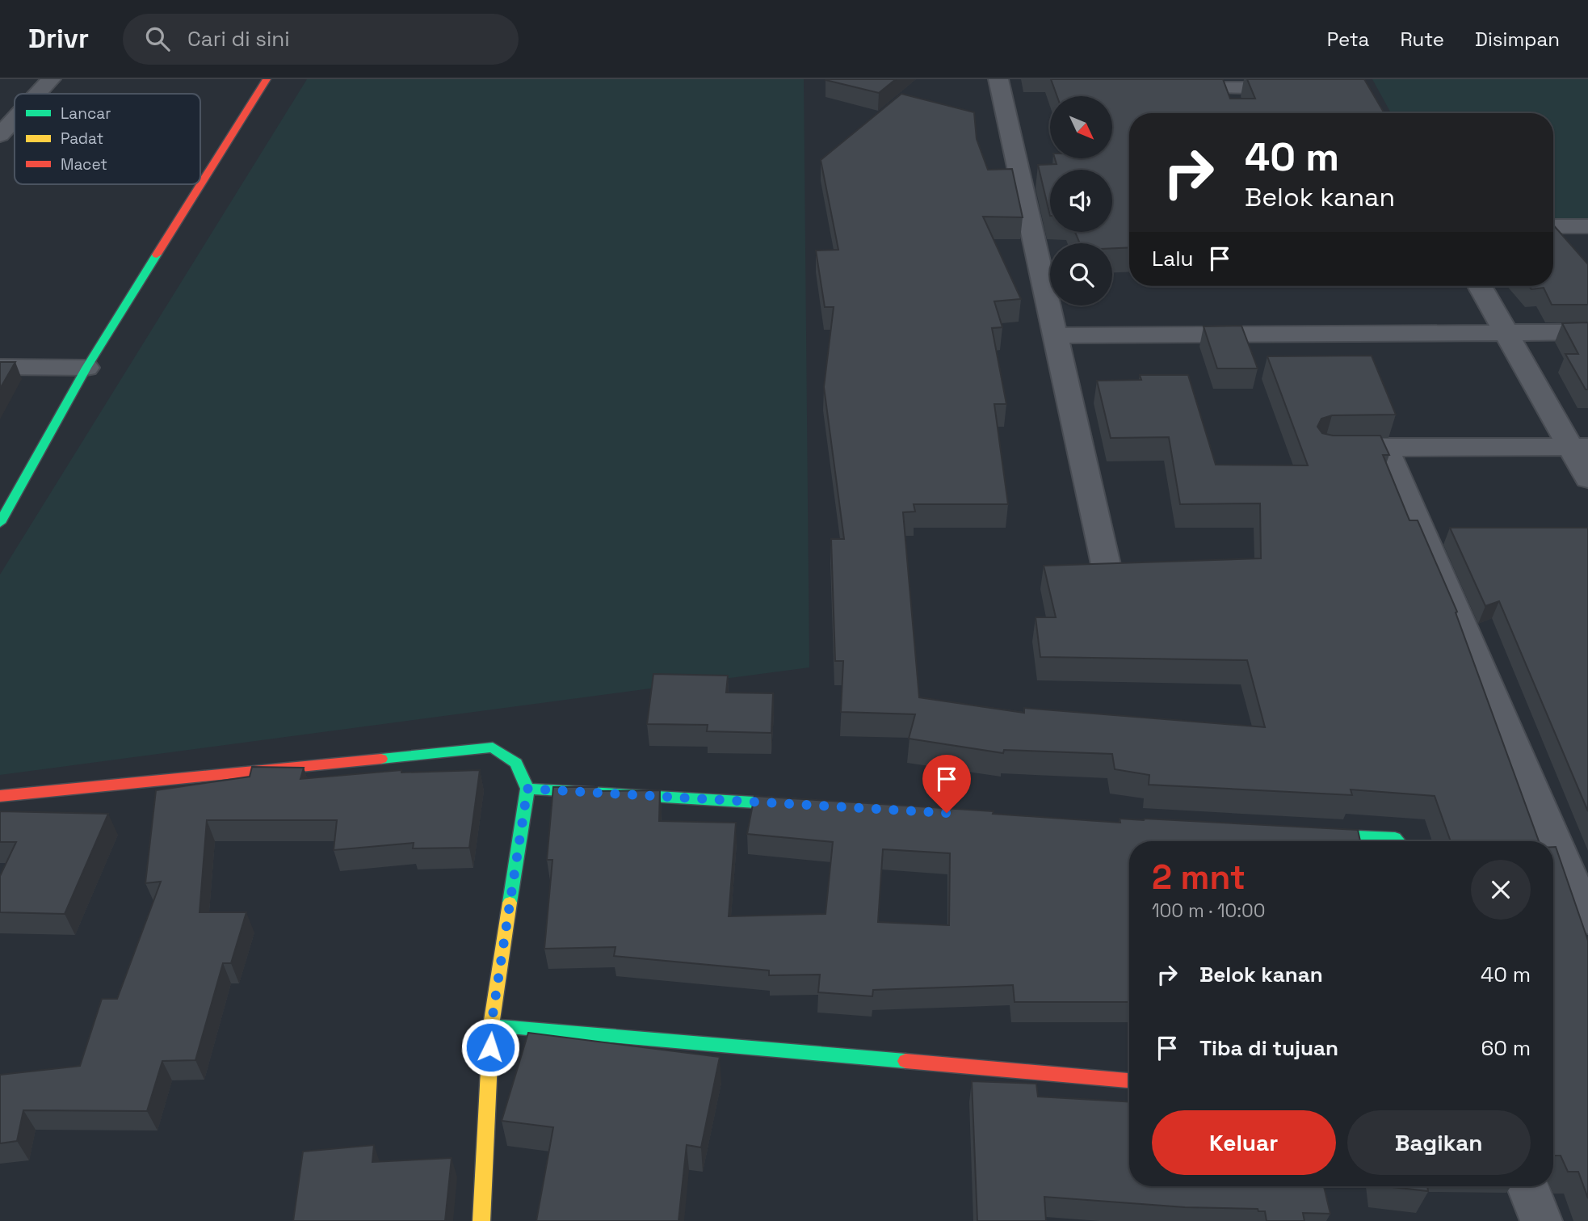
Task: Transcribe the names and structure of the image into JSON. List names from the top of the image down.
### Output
{
  "legend": ["Lancar", "Padat", "Macet"],
  "north": "bottom right",
  "page": {
    "header": "Drivr",
    "search": "Cari di sini",
    "nav": ["Peta", "Rute", "Disimpan"],
    "turn": ["40 m", "Belok kanan"],
    "then": "Lalu",
    "heading": ["2 mnt", "100 m · 10:00"],
    "list": [
      {
        "name": "Belok kanan",
        "value": "40 m"
      },
      {
        "name": "Tiba di tujuan",
        "value": "60 m"
      }
    ],
    "buttons": ["Keluar", "Bagikan"]
  }
}
